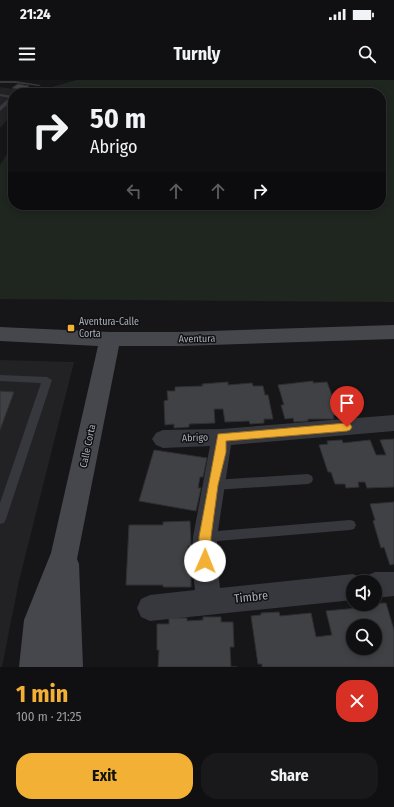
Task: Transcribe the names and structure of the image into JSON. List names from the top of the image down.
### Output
{
  "streets": {
    "street": [
      "Aventura",
      "Abrigo",
      "Calle Corta",
      "Timbre"
    ]
  },
  "crossings": [
    ["Aventura", "Calle Corta"]
  ],
  "places": {
    "transit": ["Aventura-Calle Corta"]
  },
  "page": {
    "status": "21:24",
    "header": "Turnly",
    "turn": ["50 m", "Abrigo"],
    "heading": ["1 min", "100 m · 21:25"],
    "buttons": ["Exit", "Share"]
  }
}
